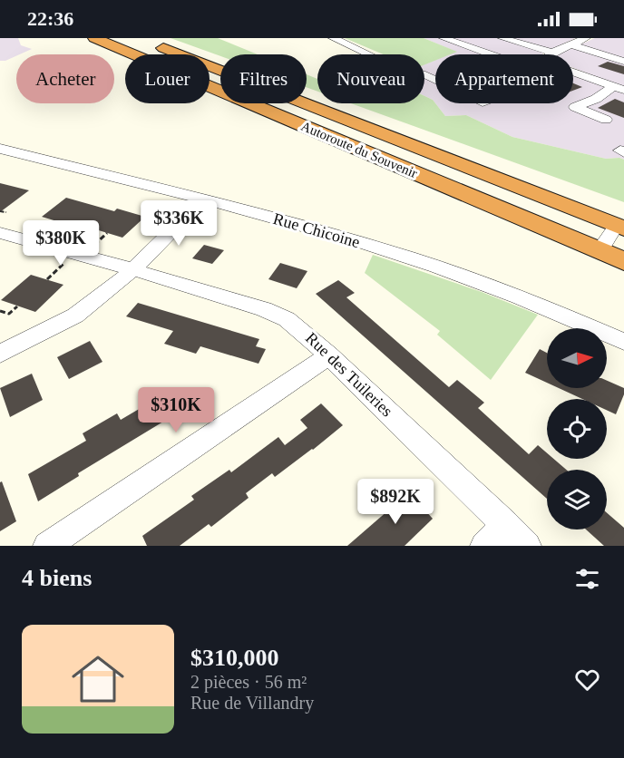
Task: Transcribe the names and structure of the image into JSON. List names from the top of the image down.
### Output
{
  "streets": {
    "highway": ["Autoroute du Souvenir"],
    "street": ["Rue Chicoine", "Rue des Tuileries"]
  },
  "north": "right",
  "page": {
    "status": "22:36",
    "chip": [
      "Acheter",
      "Louer",
      "Filtres",
      "Nouveau",
      "Appartement"
    ],
    "price": [
      "$336K",
      "$380K",
      "$310K",
      "$892K"
    ],
    "heading": "4 biens",
    "list": [
      {
        "name": "$310,000",
        "note": "2 pièces · 56 m² · Rue de Villandry"
      }
    ]
  }
}
